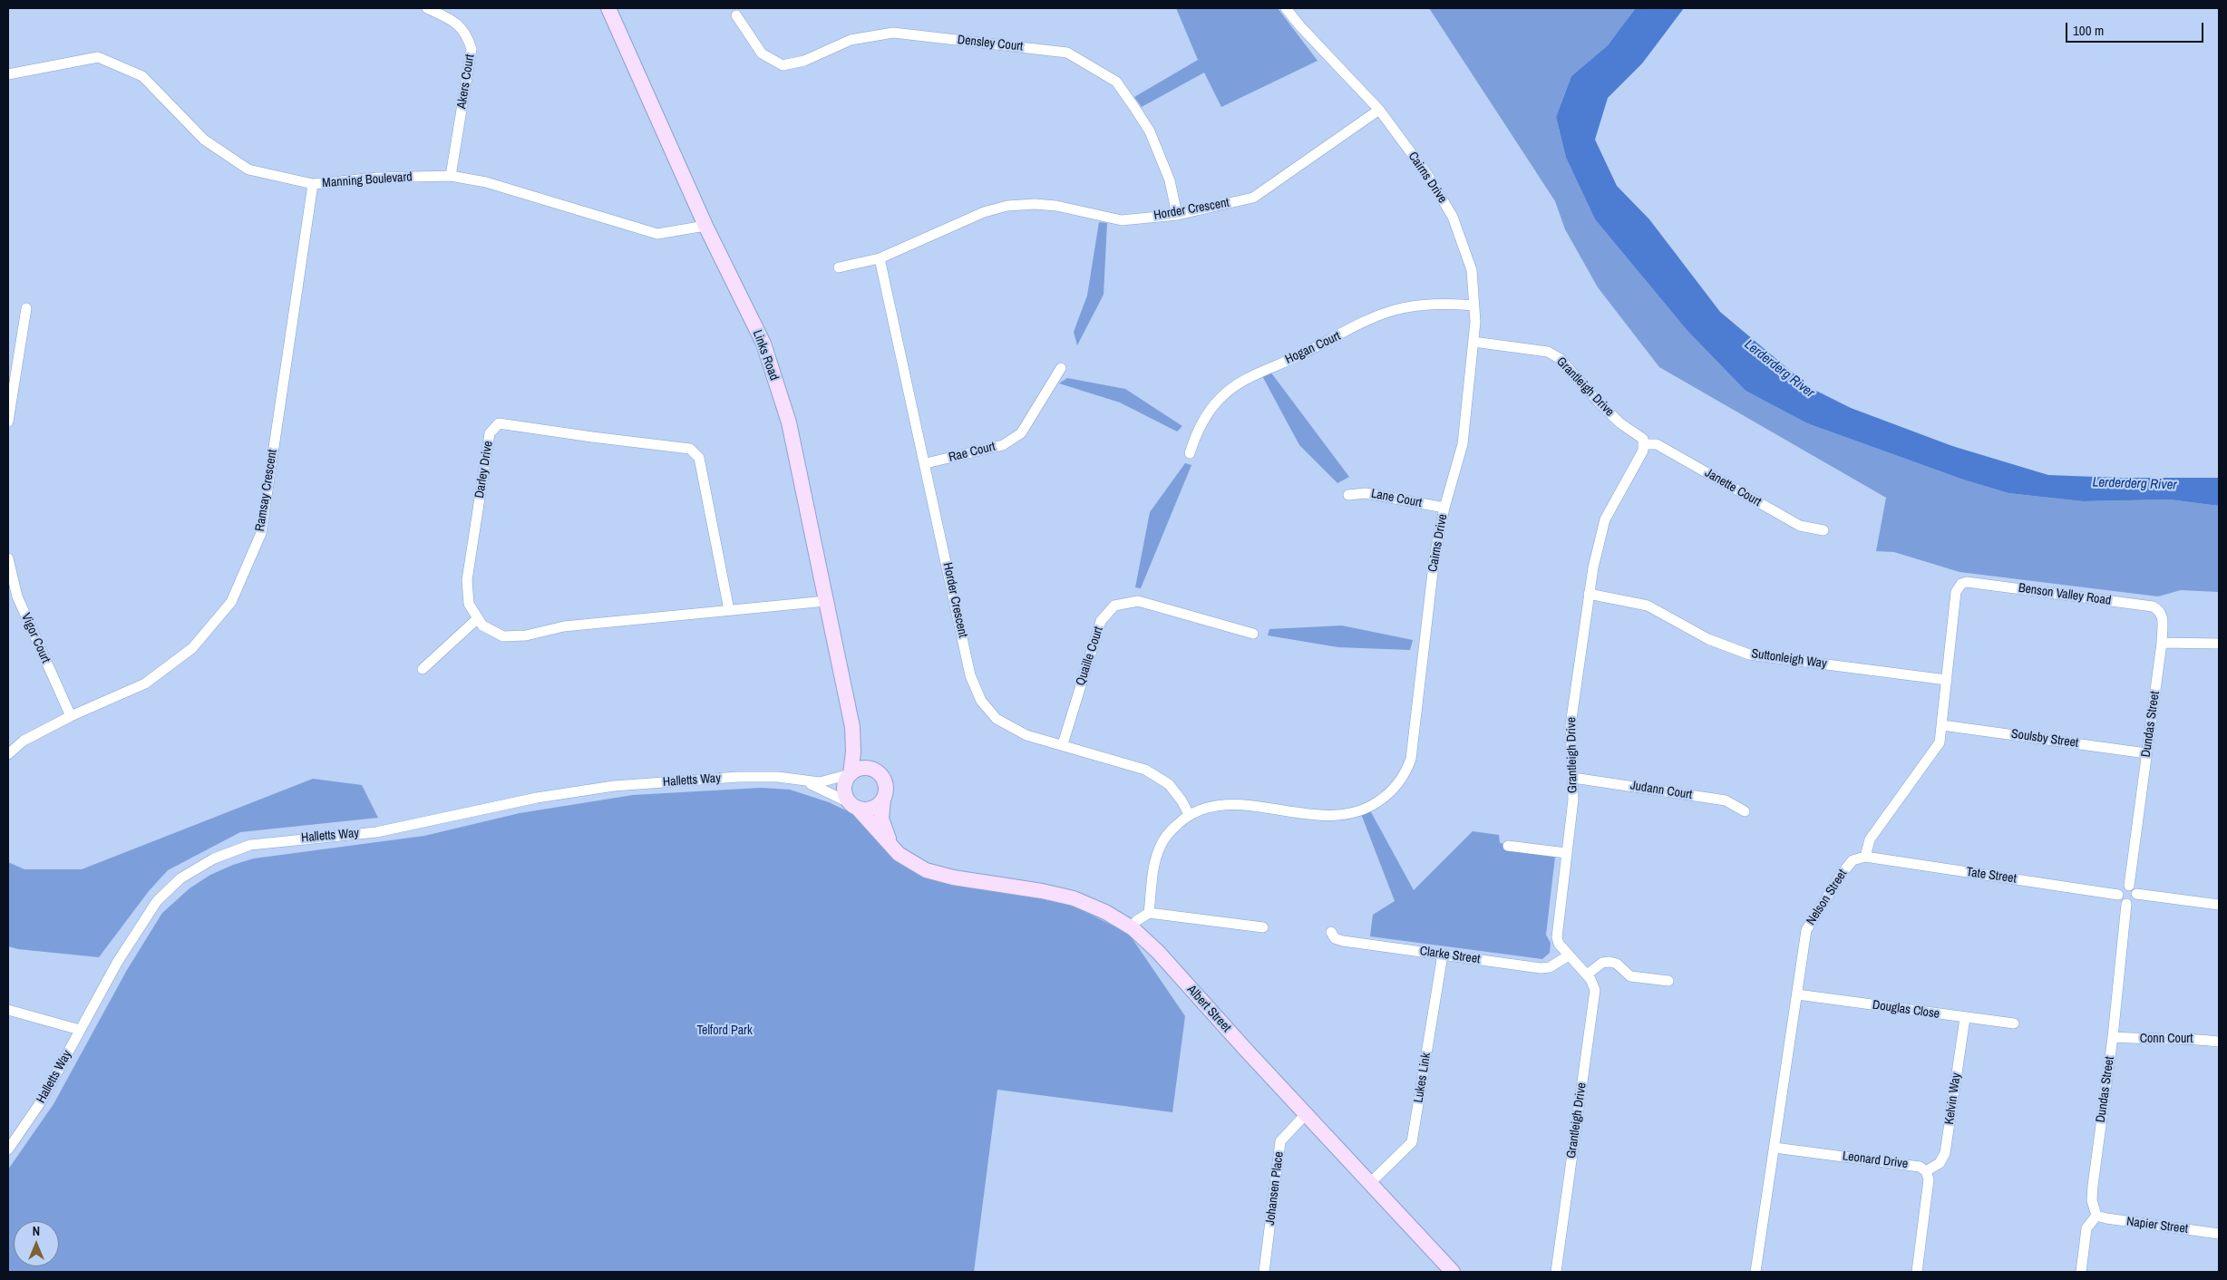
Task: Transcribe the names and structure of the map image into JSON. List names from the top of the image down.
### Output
{
  "streets": {
    "street": [
      "Densley Court",
      "Akers Court",
      "Cairns Drive",
      "Manning Boulevard",
      "Horder Crescent",
      "Hogan Court",
      "Links Road",
      "Grantleigh Drive",
      "Rae Court",
      "Darley Drive",
      "Janette Court",
      "Ramsay Crescent",
      "Lane Court",
      "Benson Valley Road",
      "Vigor Court",
      "Quaille Court",
      "Suttonleigh Way",
      "Dundas Street",
      "Soulsby Street",
      "Halletts Way",
      "Judann Court",
      "Tate Street",
      "Nelson Street",
      "Clarke Street",
      "Albert Street",
      "Douglas Close",
      "Conn Court",
      "Lukes Link",
      "Kelvin Way",
      "Leonard Drive",
      "Johansen Place",
      "Napier Street"
    ]
  },
  "crossings": [
    ["Densley Court", "Horder Crescent"],
    ["Akers Court", "Manning Boulevard"],
    ["Cairns Drive", "Horder Crescent"],
    ["Cairns Drive", "Hogan Court"],
    ["Cairns Drive", "Grantleigh Drive"],
    ["Cairns Drive", "Lane Court"],
    ["Manning Boulevard", "Links Road"],
    ["Manning Boulevard", "Ramsay Crescent"],
    ["Horder Crescent", "Rae Court"],
    ["Horder Crescent", "Quaille Court"],
    ["Links Road", "Darley Drive"],
    ["Links Road", "Halletts Way"],
    ["Links Road", "Albert Street"],
    ["Grantleigh Drive", "Janette Court"],
    ["Grantleigh Drive", "Suttonleigh Way"],
    ["Grantleigh Drive", "Judann Court"],
    ["Grantleigh Drive", "Clarke Street"],
    ["Ramsay Crescent", "Vigor Court"],
    ["Benson Valley Road", "Suttonleigh Way"],
    ["Benson Valley Road", "Dundas Street"],
    ["Dundas Street", "Soulsby Street"],
    ["Dundas Street", "Tate Street"],
    ["Dundas Street", "Conn Court"],
    ["Dundas Street", "Napier Street"],
    ["Halletts Way", "Albert Street"],
    ["Tate Street", "Nelson Street"],
    ["Nelson Street", "Douglas Close"],
    ["Nelson Street", "Leonard Drive"],
    ["Clarke Street", "Lukes Link"],
    ["Albert Street", "Lukes Link"],
    ["Albert Street", "Johansen Place"],
    ["Douglas Close", "Kelvin Way"],
    ["Kelvin Way", "Leonard Drive"]
  ],
  "water": ["Lerderderg River"],
  "parks": ["Telford Park"],
  "scale_bar": "100 m",
  "north": "top"
}
